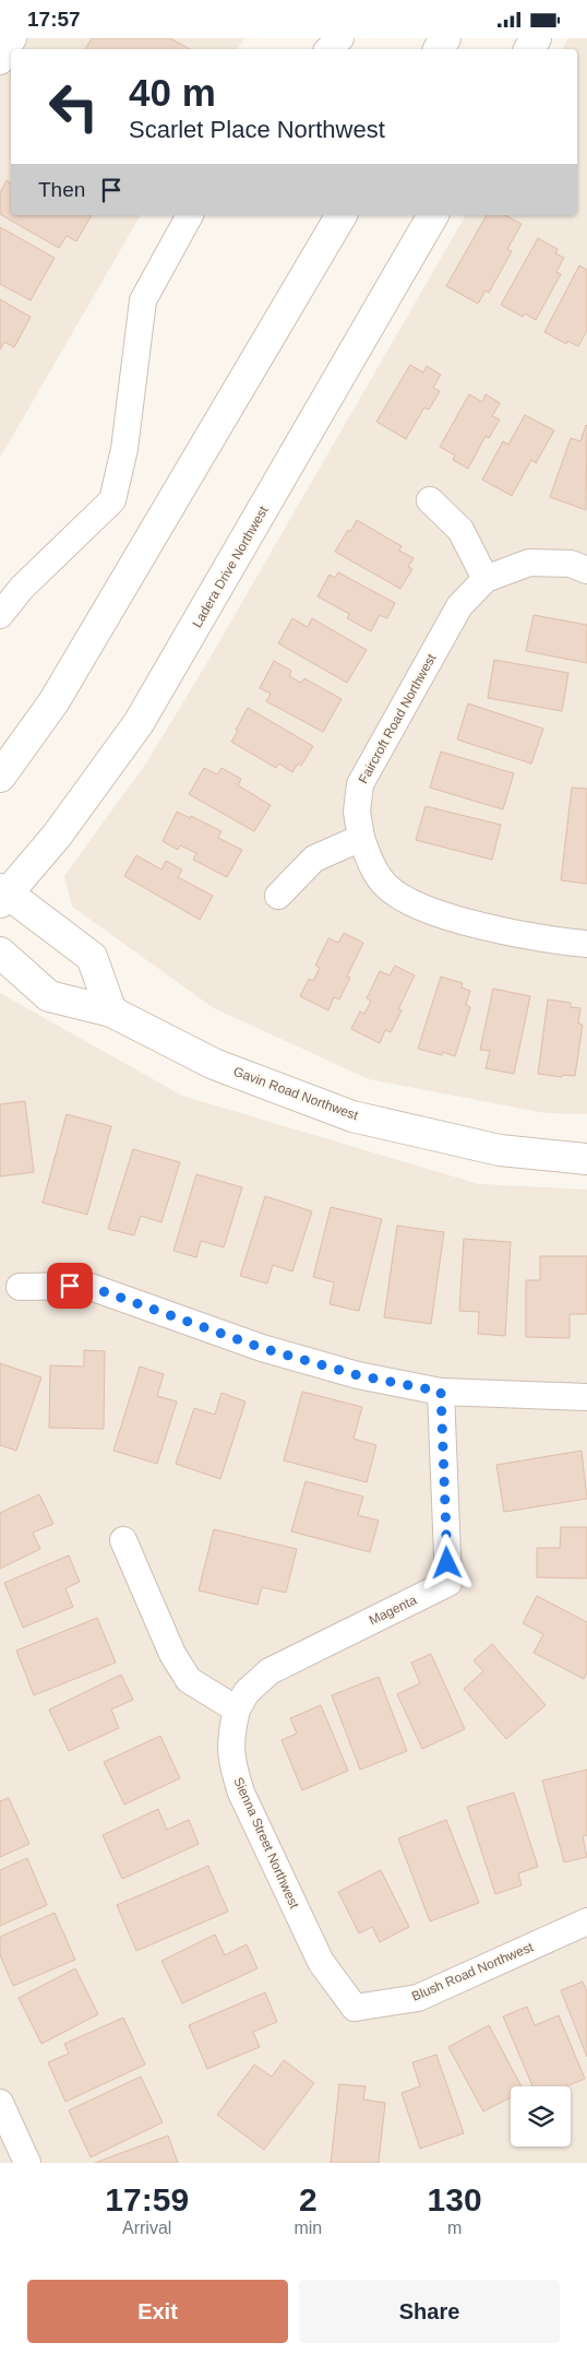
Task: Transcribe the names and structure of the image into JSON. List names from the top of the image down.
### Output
{
  "streets": {
    "main road": ["Ladera Drive Northwest", "Gavin Road Northwest"],
    "street": [
      "Faircroft Road Northwest",
      "Magenta",
      "Sienna Street Northwest",
      "Blush Road Northwest"
    ]
  },
  "crossings": [
    ["Magenta", "Sienna Street Northwest"],
    ["Sienna Street Northwest", "Blush Road Northwest"]
  ],
  "page": {
    "status": "17:57",
    "turn": ["40 m", "Scarlet Place Northwest"],
    "then": "Then",
    "eta": [
      "17:59",
      "Arrival",
      "2",
      "min",
      "130",
      "m"
    ],
    "buttons": ["Exit", "Share"]
  }
}
